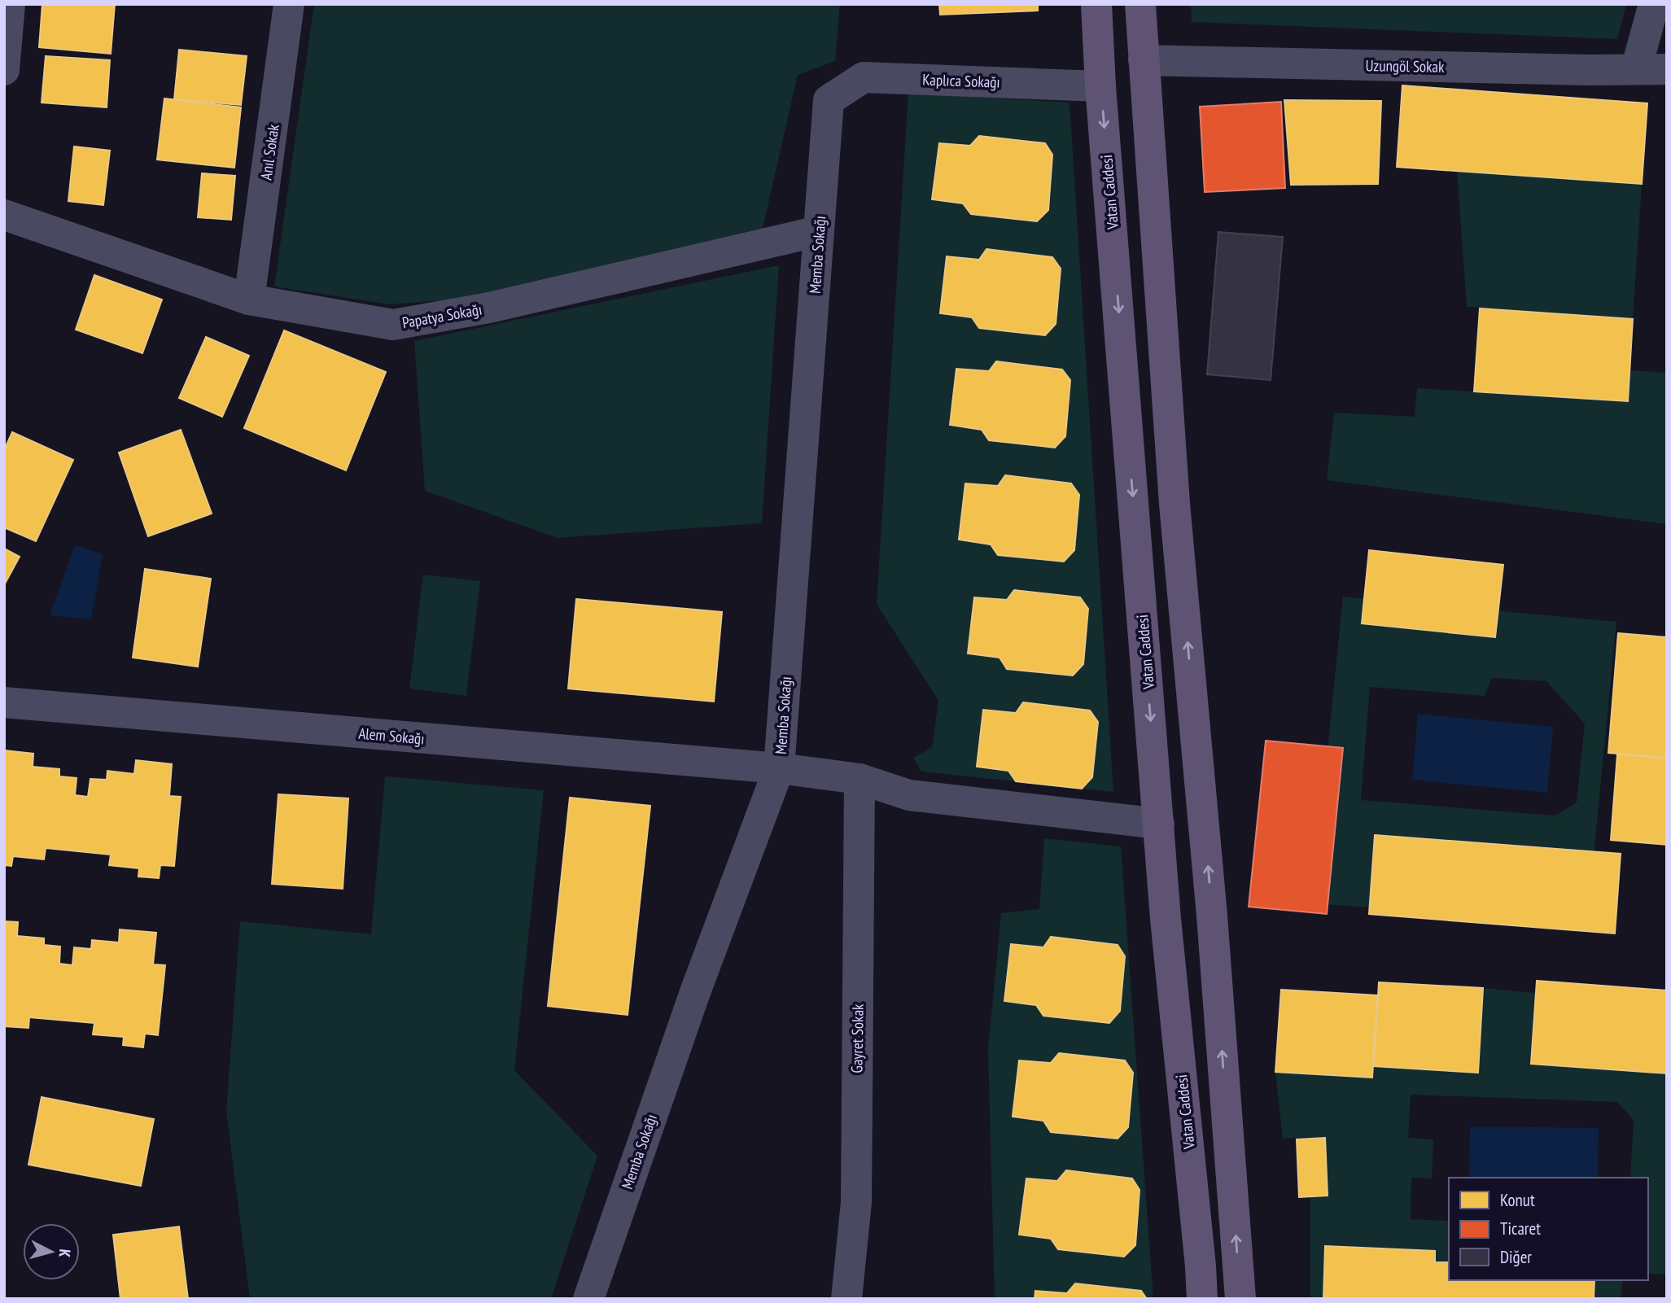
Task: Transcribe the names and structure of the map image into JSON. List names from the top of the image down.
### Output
{
  "streets": {
    "main road": ["Vatan Caddesi"],
    "street": [
      "Uzungöl Sokak",
      "Kaplıca Sokağı",
      "Anıl Sokak",
      "Memba Sokağı",
      "Papatya Sokağı",
      "Alem Sokağı",
      "Gayret Sokak"
    ]
  },
  "crossings": [
    ["Kaplıca Sokağı", "Vatan Caddesi"],
    ["Kaplıca Sokağı", "Memba Sokağı"],
    ["Anıl Sokak", "Papatya Sokağı"],
    ["Vatan Caddesi", "Alem Sokağı"],
    ["Memba Sokağı", "Papatya Sokağı"],
    ["Memba Sokağı", "Alem Sokağı"],
    ["Alem Sokağı", "Gayret Sokak"]
  ],
  "legend": ["Konut", "Ticaret", "Diğer"],
  "north": "right"
}
